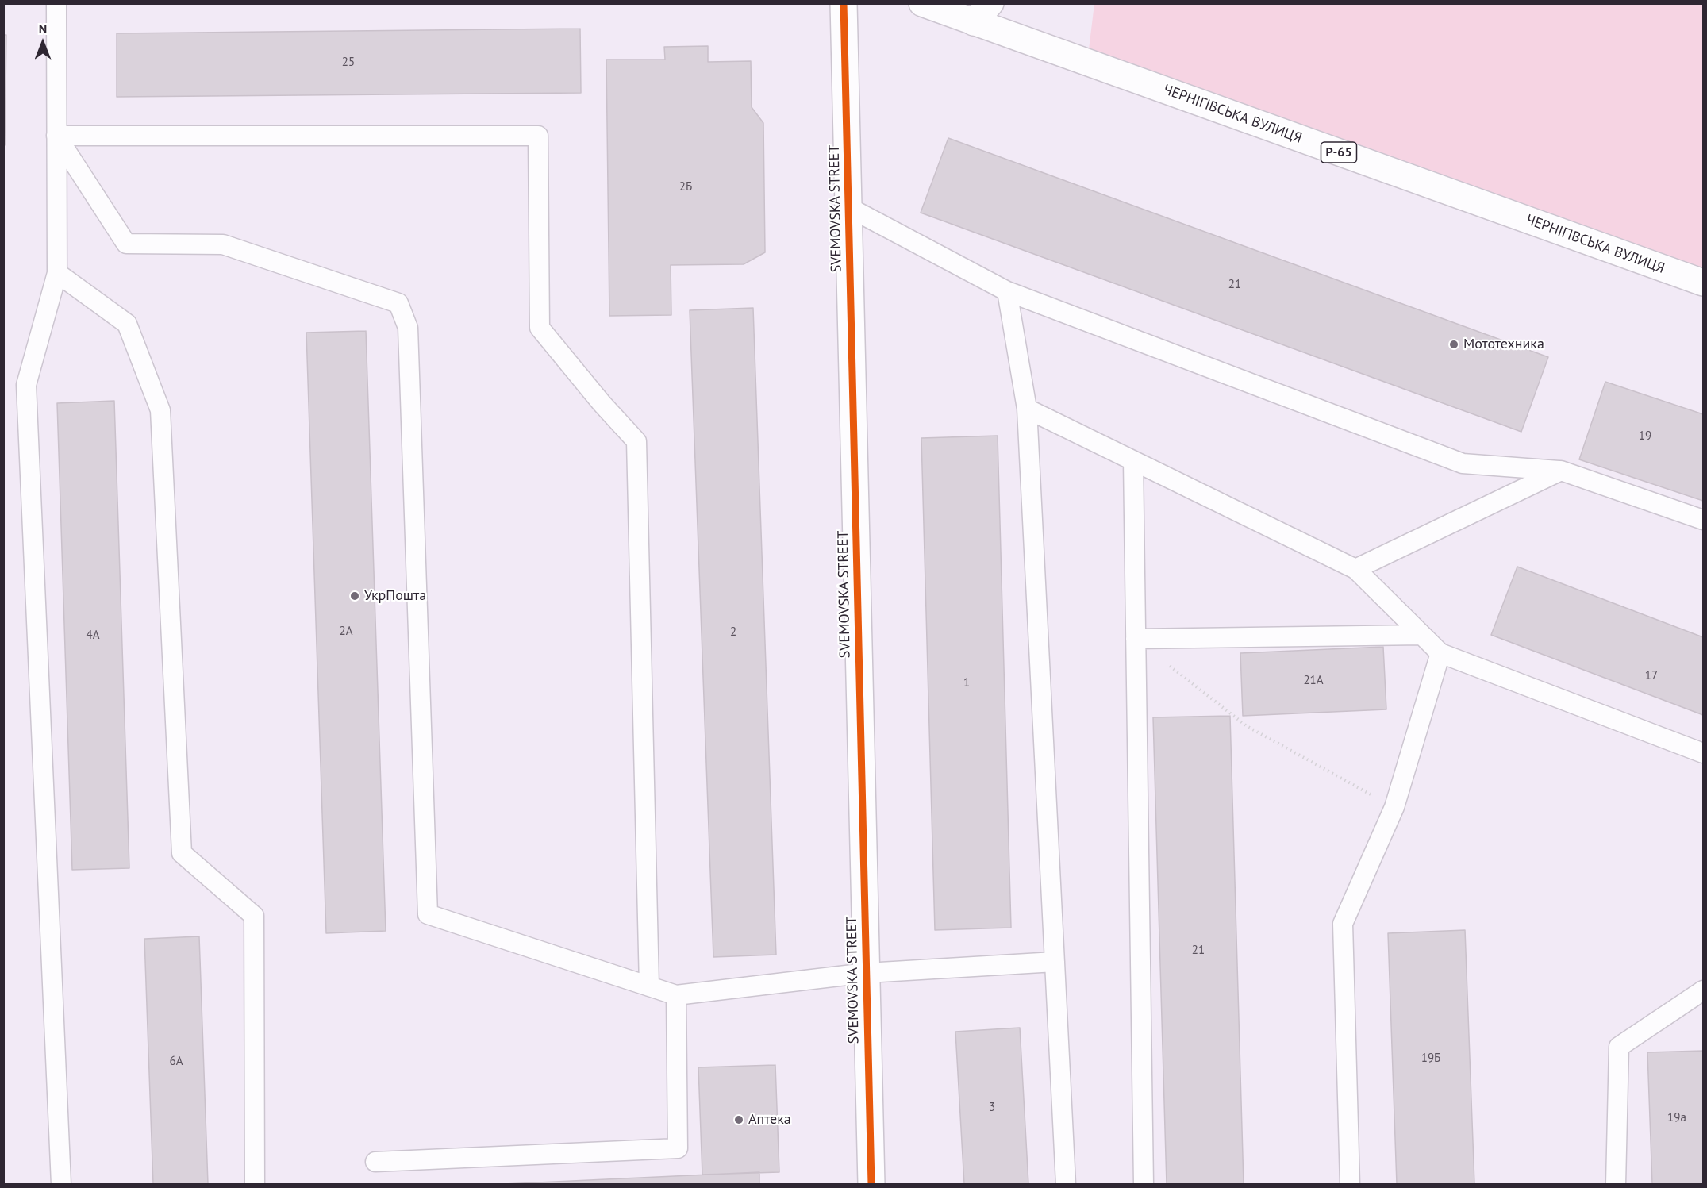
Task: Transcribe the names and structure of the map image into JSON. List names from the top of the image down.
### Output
{
  "streets": {
    "street": ["ЧЕРНІГІВСЬКА ВУЛИЦЯ", "Р-65", "SVEMOVSKA STREET"]
  },
  "places": ["Мототехника", "УкрПошта", "Аптека"],
  "house_numbers": [
    "25",
    "2Б",
    "21",
    "19",
    "2А",
    "2",
    "4А",
    "17",
    "21А",
    "1",
    "21",
    "19Б",
    "6А",
    "3",
    "19а"
  ],
  "north": "top"
}
